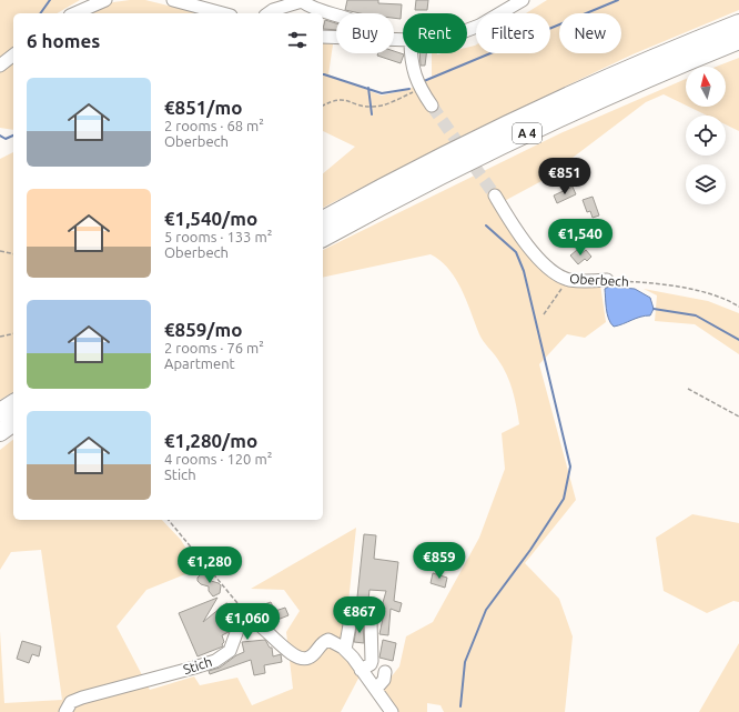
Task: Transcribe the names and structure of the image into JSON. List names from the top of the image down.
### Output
{
  "streets": {
    "highway": ["A 4"],
    "street": ["Oberbech", "Stich"]
  },
  "north": "top",
  "page": {
    "chip": [
      "Buy",
      "Rent",
      "Filters",
      "New"
    ],
    "heading": "6 homes",
    "list": [
      {
        "name": "€851/mo",
        "note": "2 rooms · 68 m² · Oberbech"
      },
      {
        "name": "€1,540/mo",
        "note": "5 rooms · 133 m² · Oberbech"
      },
      {
        "name": "€859/mo",
        "note": "2 rooms · 76 m² · Apartment"
      },
      {
        "name": "€1,280/mo",
        "note": "4 rooms · 120 m² · Stich"
      }
    ],
    "price": [
      "€851",
      "€1,540",
      "€859",
      "€1,280",
      "€867",
      "€1,060"
    ]
  }
}
